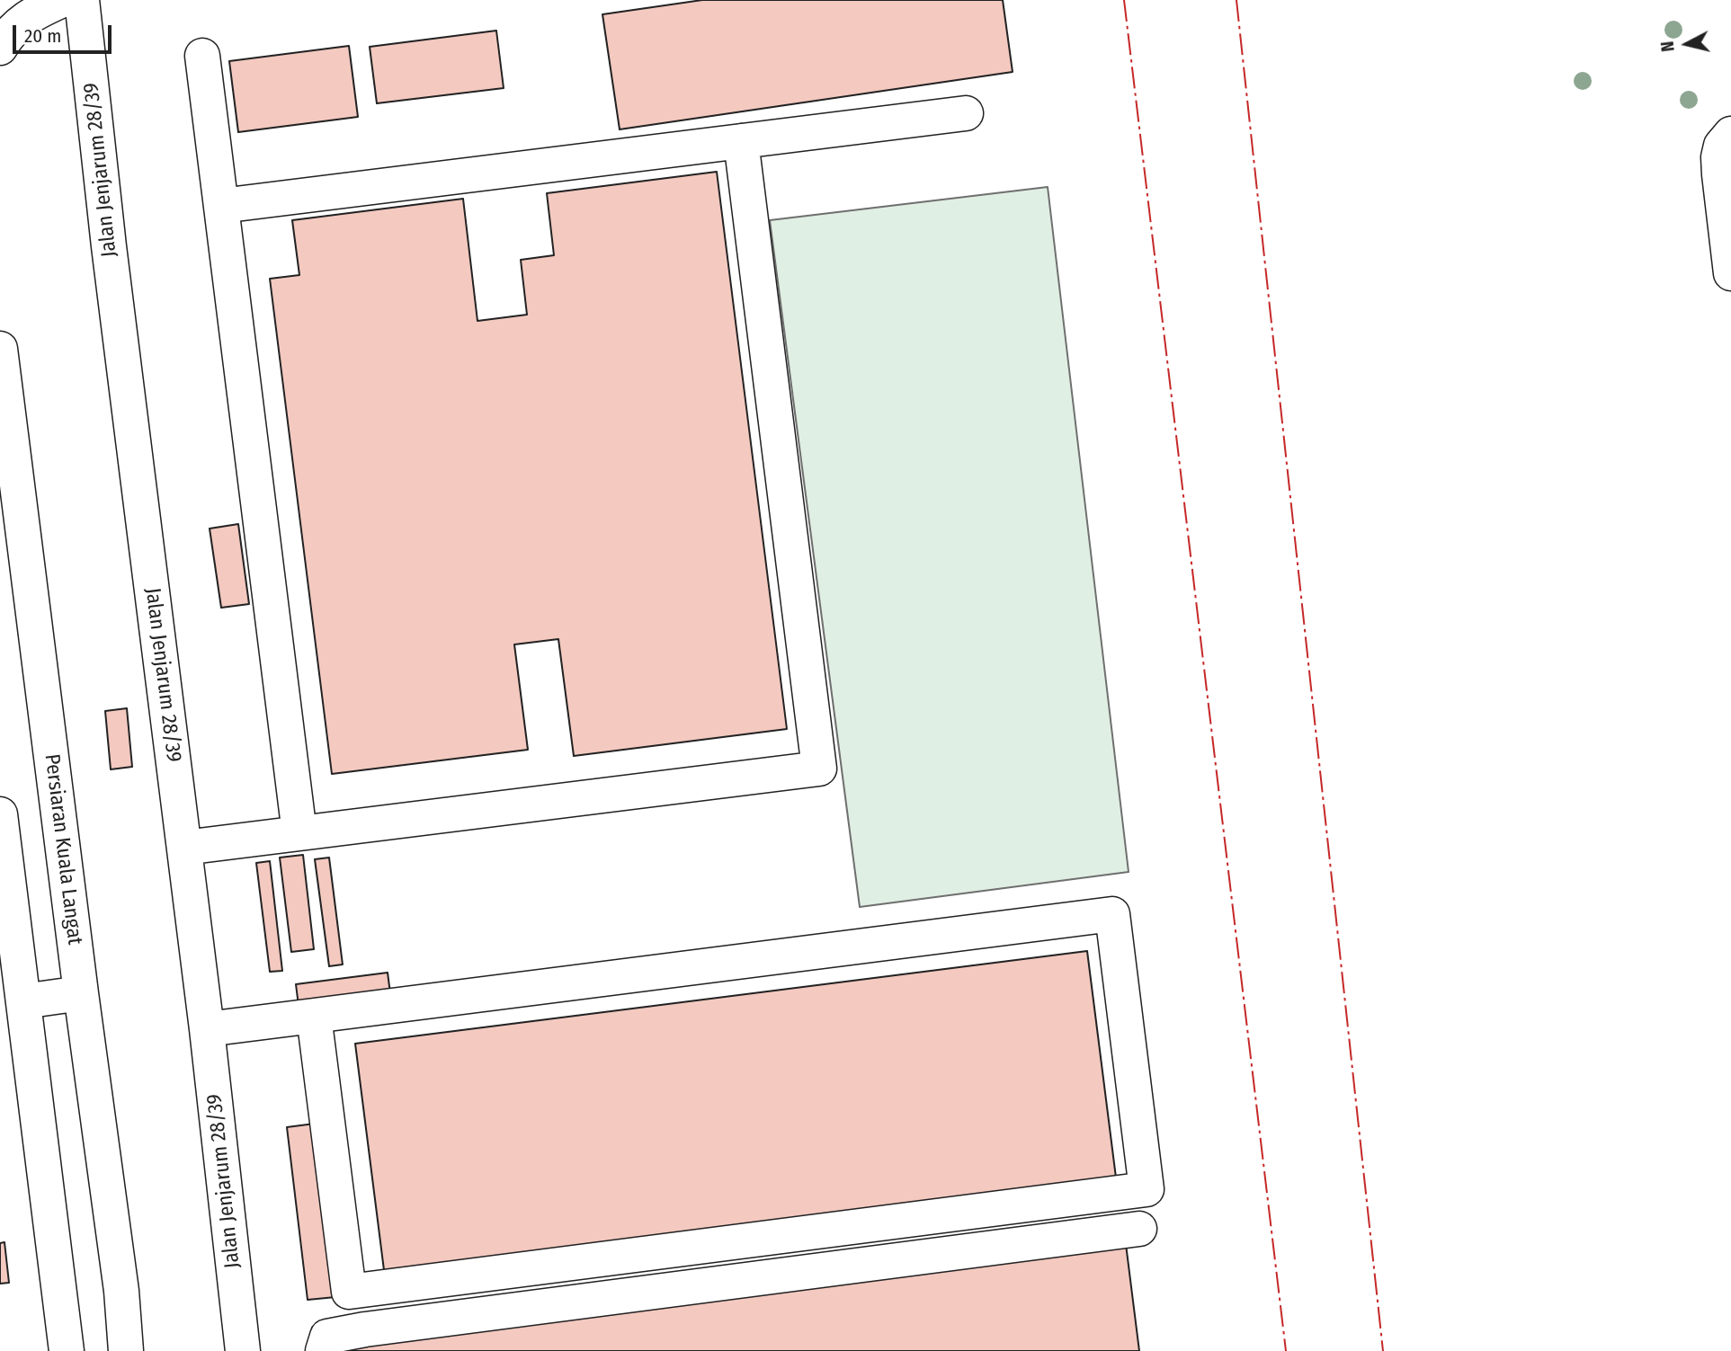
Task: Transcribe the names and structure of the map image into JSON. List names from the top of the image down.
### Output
{
  "streets": {
    "main road": ["Jalan Jenjarum 28/39", "Persiaran Kuala Langat"]
  },
  "scale_bar": "20 m",
  "north": "left"
}
